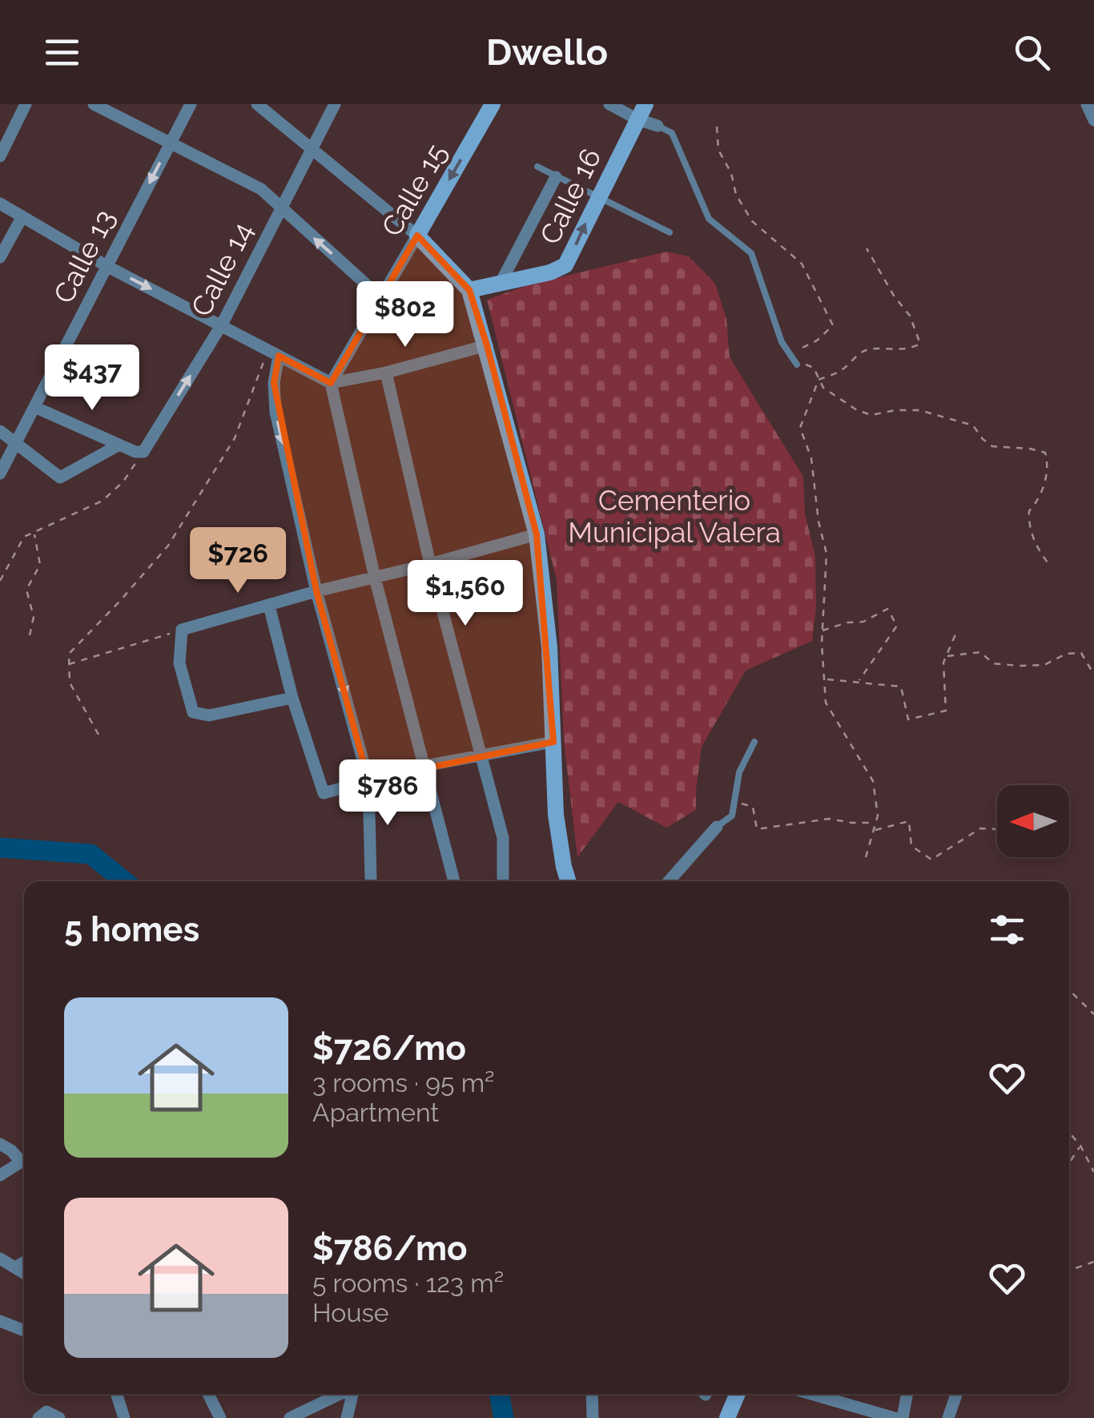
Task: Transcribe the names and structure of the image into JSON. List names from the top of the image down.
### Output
{
  "streets": {
    "main road": ["Calle 15", "Calle 16"],
    "street": ["Calle 13", "Calle 14"]
  },
  "one_way": ["Calle 15", "Calle 16", "Calle 14"],
  "parks": ["Cementerio Municipal Valera"],
  "north": "left",
  "page": {
    "header": "Dwello",
    "price": [
      "$802",
      "$437",
      "$726",
      "$1,560",
      "$786"
    ],
    "heading": "5 homes",
    "list": [
      {
        "name": "$726/mo",
        "note": "3 rooms · 95 m² · Apartment"
      },
      {
        "name": "$786/mo",
        "note": "5 rooms · 123 m² · House"
      }
    ]
  }
}
